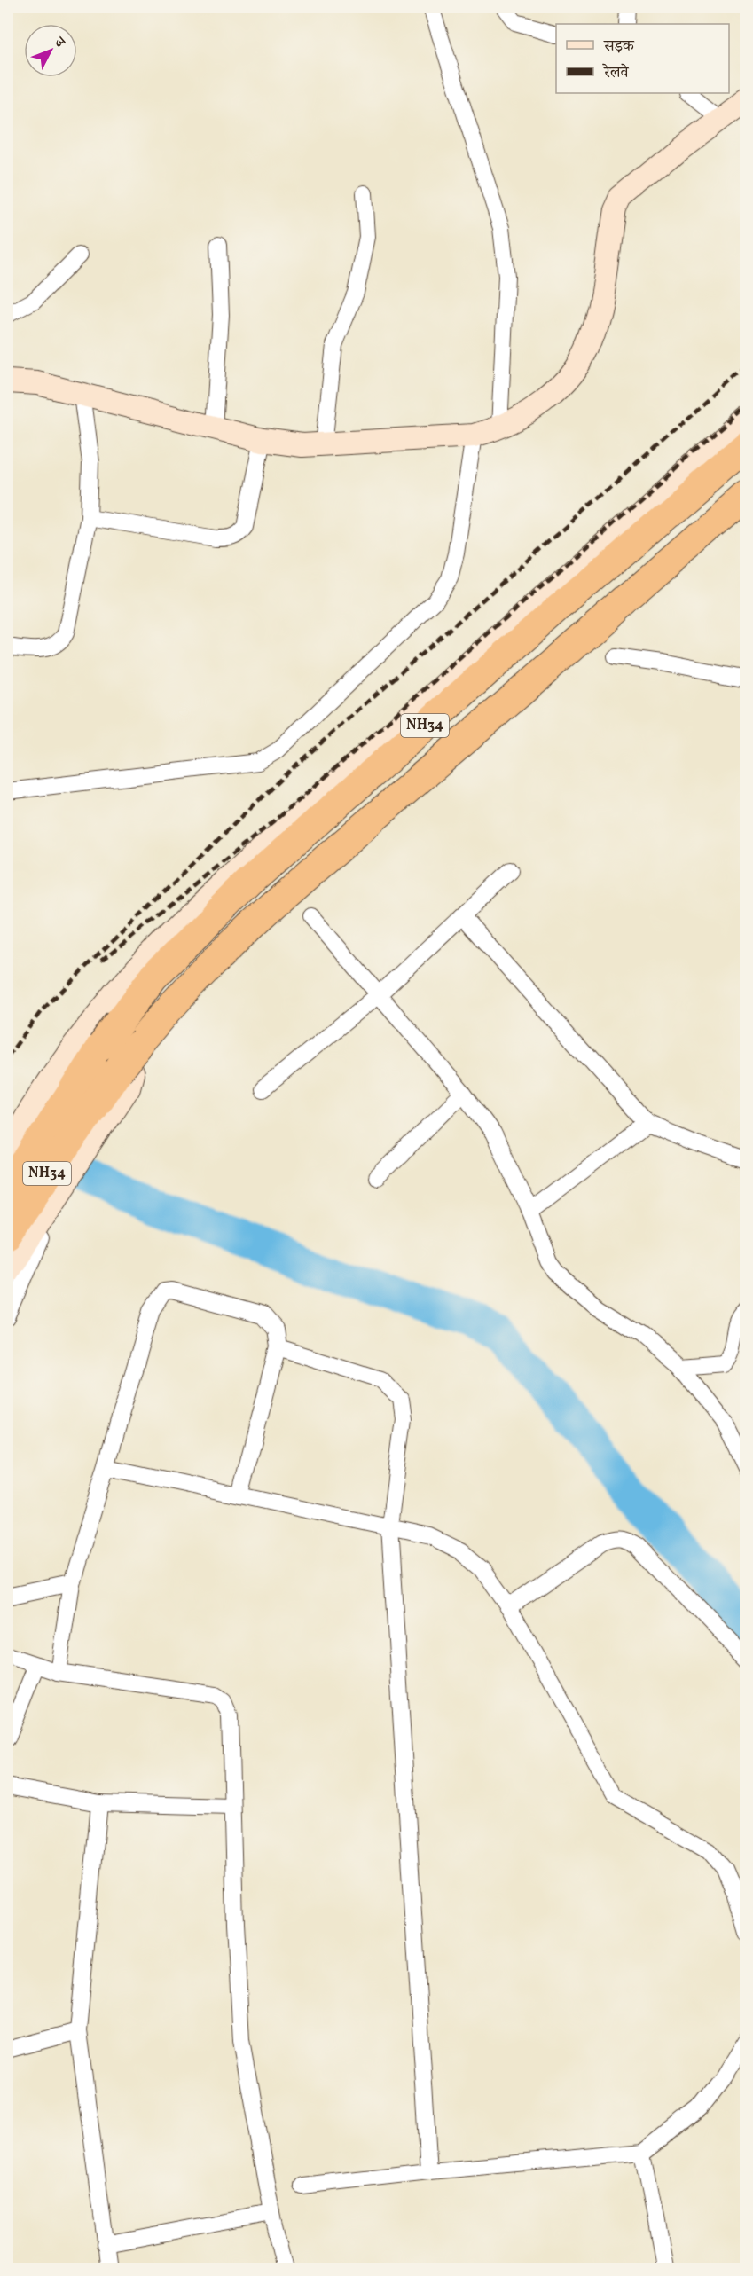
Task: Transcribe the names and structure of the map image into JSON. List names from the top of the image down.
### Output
{
  "streets": {
    "highway": ["NH34"]
  },
  "legend": ["सड़क", "रेलवे"],
  "north": "top right"
}
